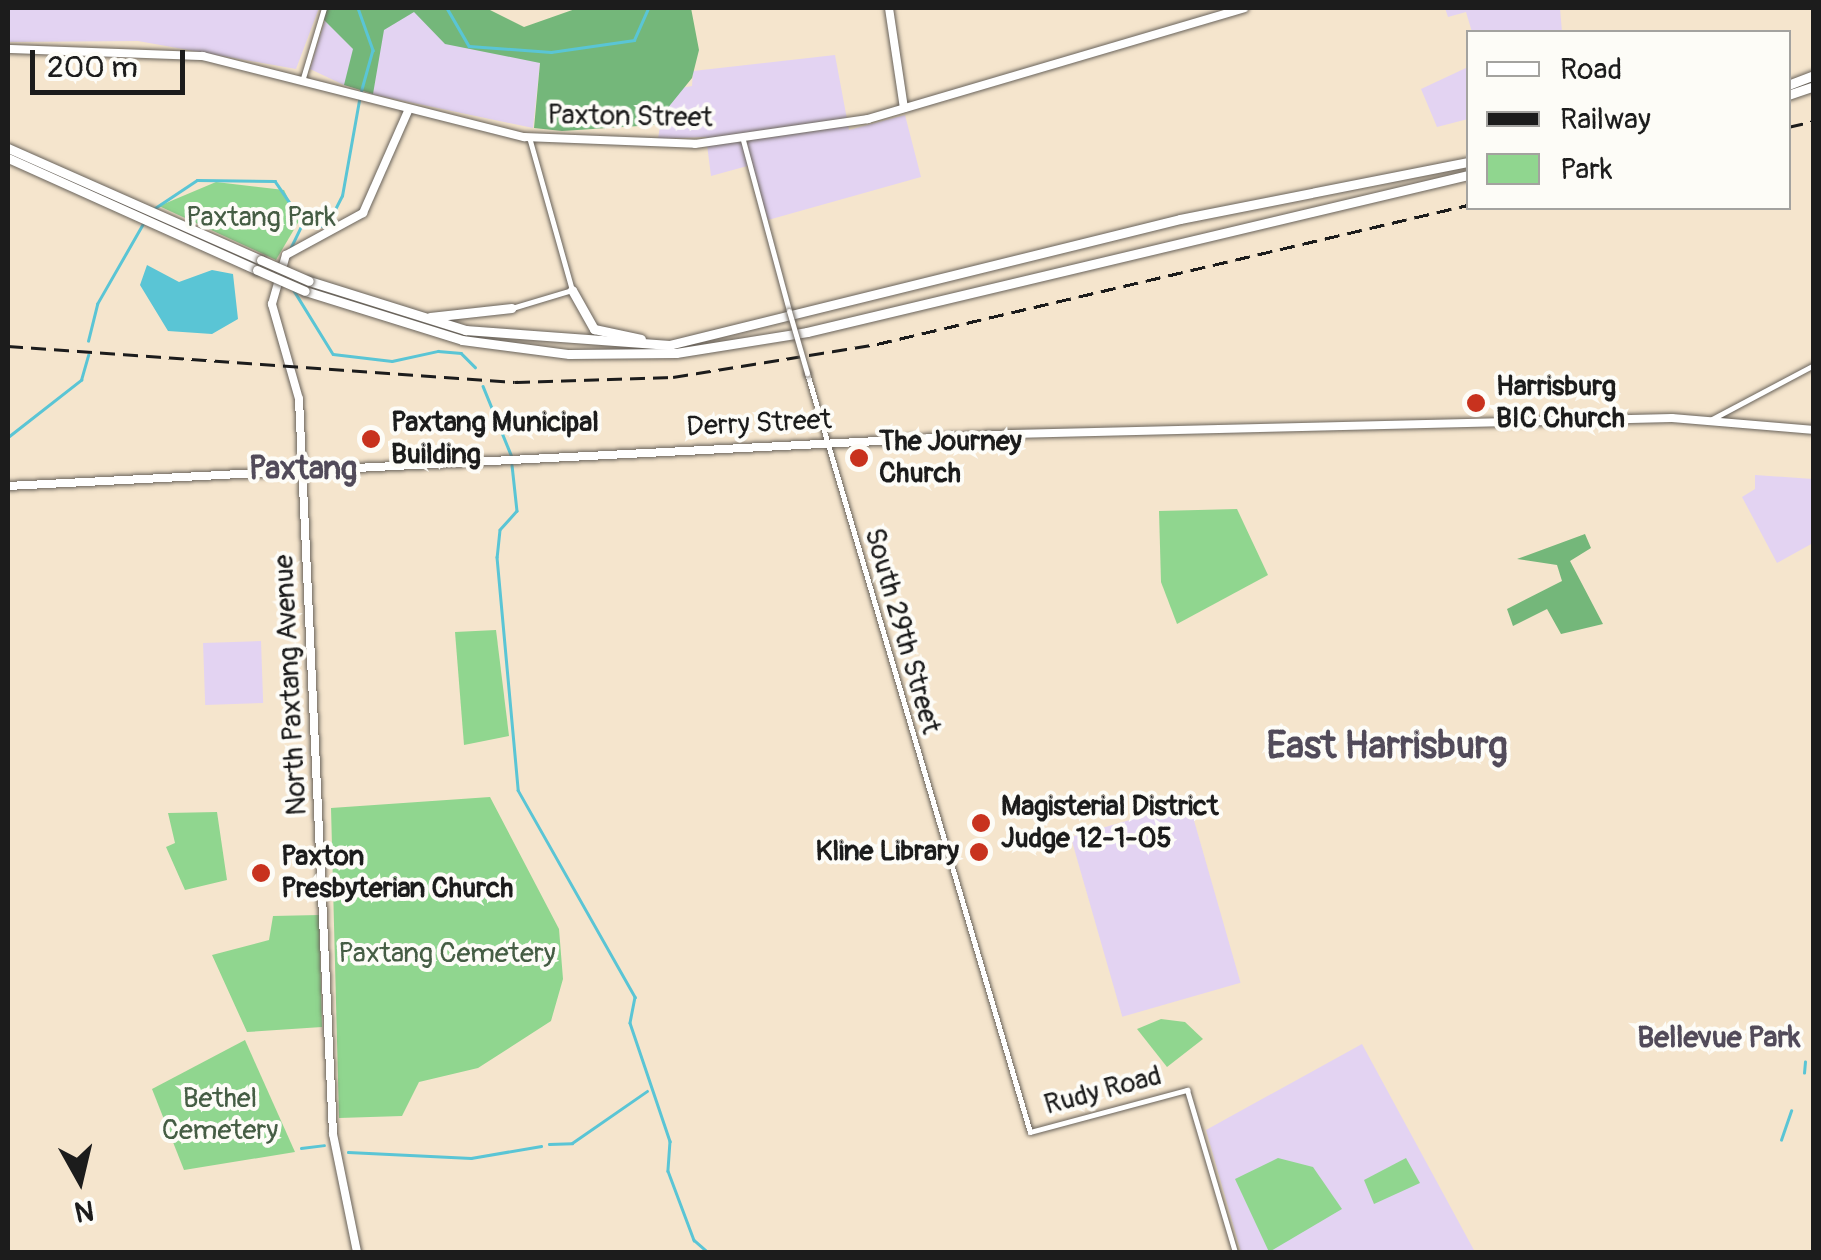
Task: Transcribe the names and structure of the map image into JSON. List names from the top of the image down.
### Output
{
  "streets": {
    "main road": ["Paxton Street", "Derry Street", "North Paxtang Avenue"],
    "street": ["South 29th Street", "Rudy Road"]
  },
  "crossings": [
    ["Paxton Street", "South 29th Street"],
    ["Paxton Street", "North Paxtang Avenue"],
    ["Derry Street", "South 29th Street"],
    ["Derry Street", "North Paxtang Avenue"],
    ["South 29th Street", "Rudy Road"]
  ],
  "districts": ["Paxtang", "East Harrisburg", "Bellevue Park"],
  "parks": ["Paxtang Park", "Paxtang Cemetery", "Bethel Cemetery"],
  "places": [
    "Harrisburg BIC Church",
    "Paxtang Municipal Building",
    "The Journey Church",
    "Magisterial District Judge 12-1-05",
    "Kline Library",
    "Paxton Presbyterian Church"
  ],
  "legend": ["Road", "Railway", "Park"],
  "scale_bar": "200 m",
  "north": "bottom"
}
